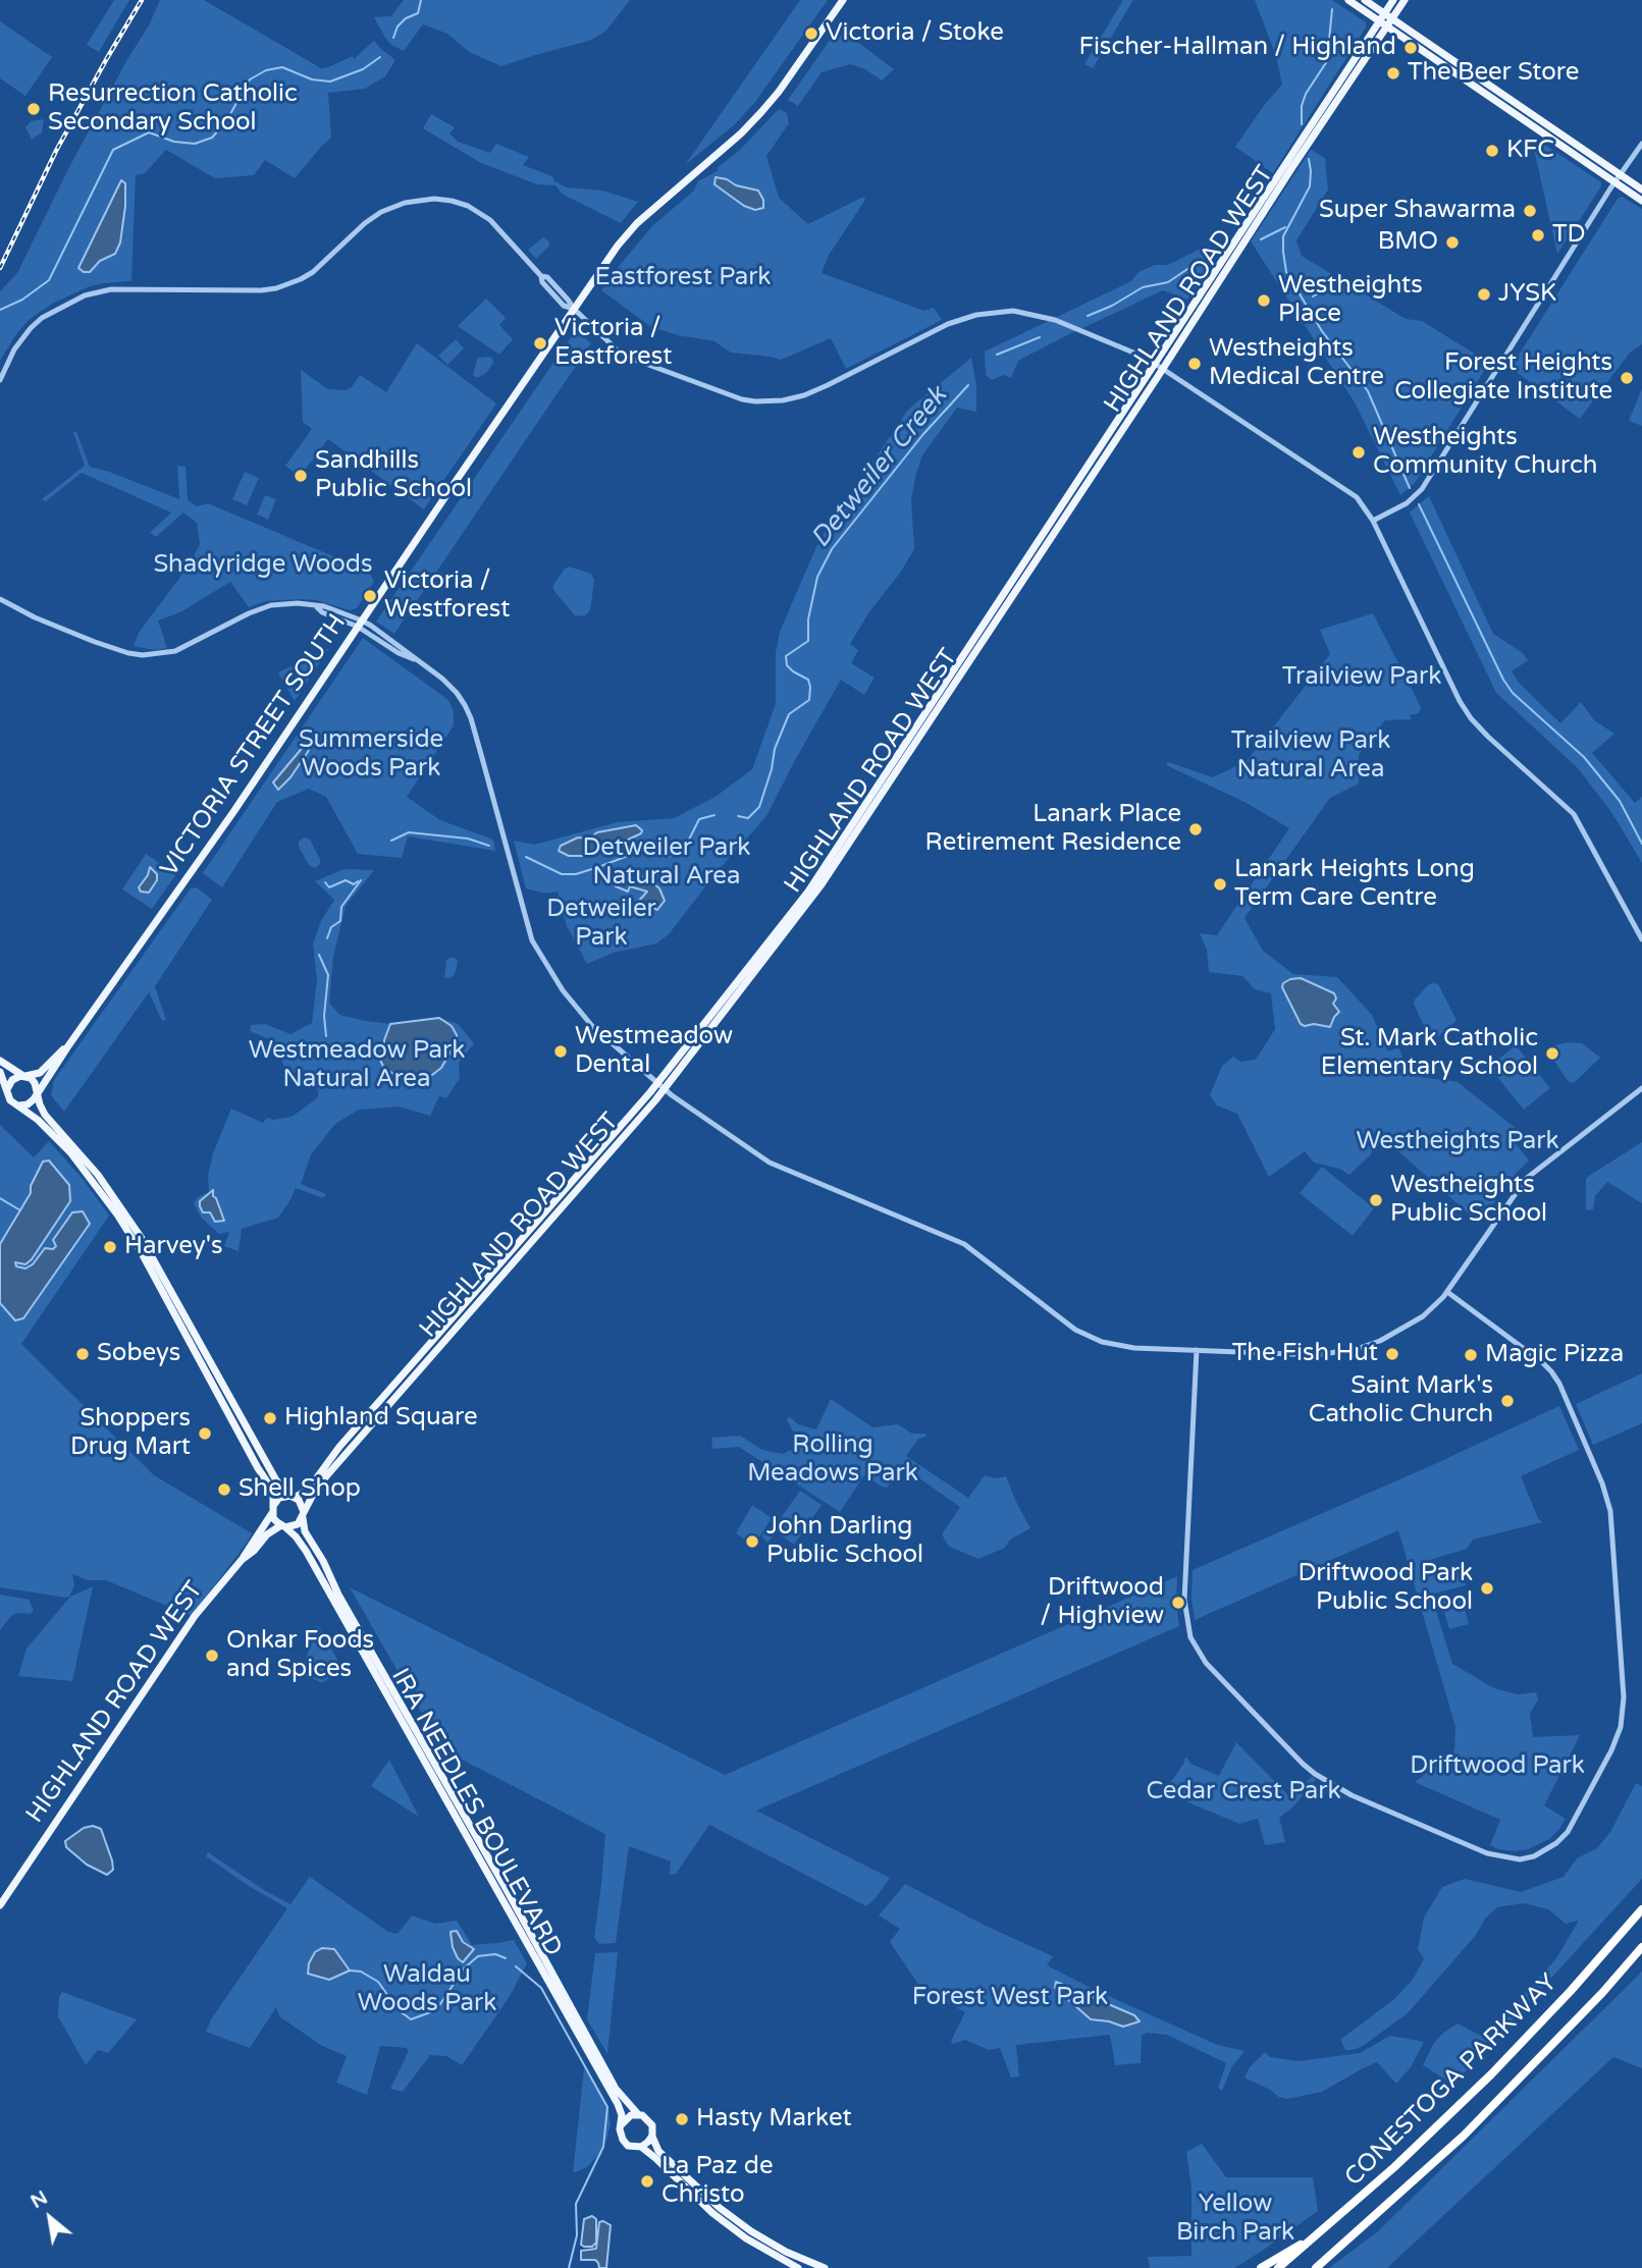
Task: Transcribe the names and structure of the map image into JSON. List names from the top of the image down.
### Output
{
  "streets": {
    "highway": ["CONESTOGA PARKWAY"],
    "main road": ["HIGHLAND ROAD WEST", "VICTORIA STREET SOUTH", "IRA NEEDLES BOULEVARD"]
  },
  "crossings": [
    ["HIGHLAND ROAD WEST", "IRA NEEDLES BOULEVARD"]
  ],
  "water": ["Detweiler Creek"],
  "parks": [
    "Eastforest Park",
    "Shadyridge Woods",
    "Trailview Park",
    "Summerside Woods Park",
    "Trailview Park Natural Area",
    "Detweiler Park Natural Area",
    "Detweiler Park",
    "Westmeadow Park Natural Area",
    "Westheights Park",
    "Rolling Meadows Park",
    "Driftwood Park",
    "Cedar Crest Park",
    "Waldau Woods Park",
    "Forest West Park",
    "Yellow Birch Park"
  ],
  "places": [
    "Victoria / Stoke",
    "Fischer-Hallman / Highland",
    "The Beer Store",
    "Resurrection Catholic Secondary School",
    "KFC",
    "Super Shawarma",
    "TD",
    "BMO",
    "JYSK",
    "Westheights Place",
    "Victoria / Eastforest",
    "Westheights Medical Centre",
    "Forest Heights Collegiate Institute",
    "Westheights Community Church",
    "Sandhills Public School",
    "Victoria / Westforest",
    "Lanark Place Retirement Residence",
    "Lanark Heights Long Term Care Centre",
    "Westmeadow Dental",
    "St. Mark Catholic Elementary School",
    "Westheights Public School",
    "Harvey's",
    "Sobeys",
    "The Fish Hut",
    "Magic Pizza",
    "Saint Mark's Catholic Church",
    "Highland Square",
    "Shoppers Drug Mart",
    "Shell Shop",
    "John Darling Public School",
    "Driftwood Park Public School",
    "Driftwood / Highview",
    "Onkar Foods and Spices",
    "Hasty Market",
    "La Paz de Christo"
  ],
  "north": "top left"
}
